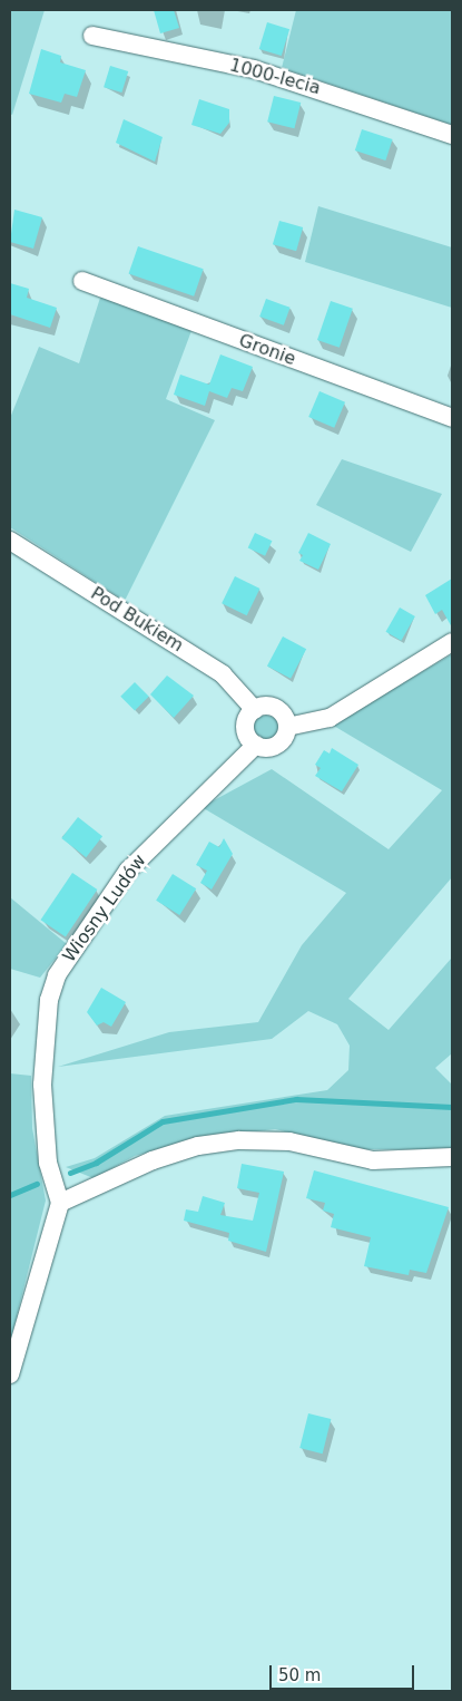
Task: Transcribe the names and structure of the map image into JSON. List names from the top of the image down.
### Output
{
  "streets": {
    "street": [
      "1000-lecia",
      "Gronie",
      "Pod Bukiem",
      "Wiosny Ludów"
    ]
  },
  "crossings": [
    ["Pod Bukiem", "Wiosny Ludów"]
  ],
  "scale_bar": "50 m"
}
